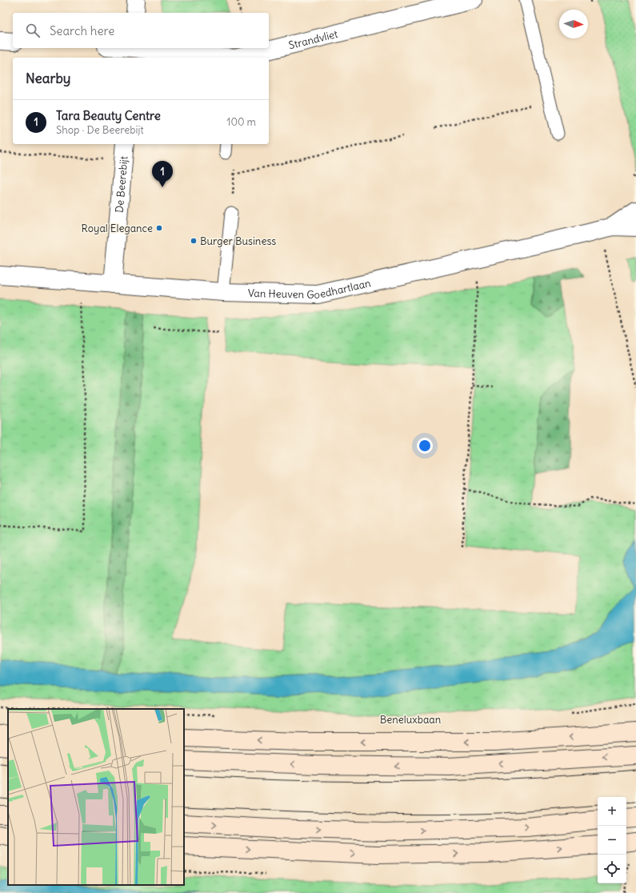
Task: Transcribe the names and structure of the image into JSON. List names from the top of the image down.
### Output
{
  "streets": {
    "street": ["Strandvliet", "De Beerebijt", "Van Heuven Goedhartlaan"]
  },
  "crossings": [
    ["De Beerebijt", "Van Heuven Goedhartlaan"]
  ],
  "places": ["Royal Elegance", "Burger Business"],
  "north": "right",
  "page": {
    "search": "Search here",
    "heading": "Nearby",
    "list": [
      {
        "mark": "1",
        "name": "Tara Beauty Centre",
        "note": "Shop · De Beerebijt",
        "value": "100 m"
      }
    ],
    "pins": "1",
    "map_buttons": ["+", "−"]
  }
}
